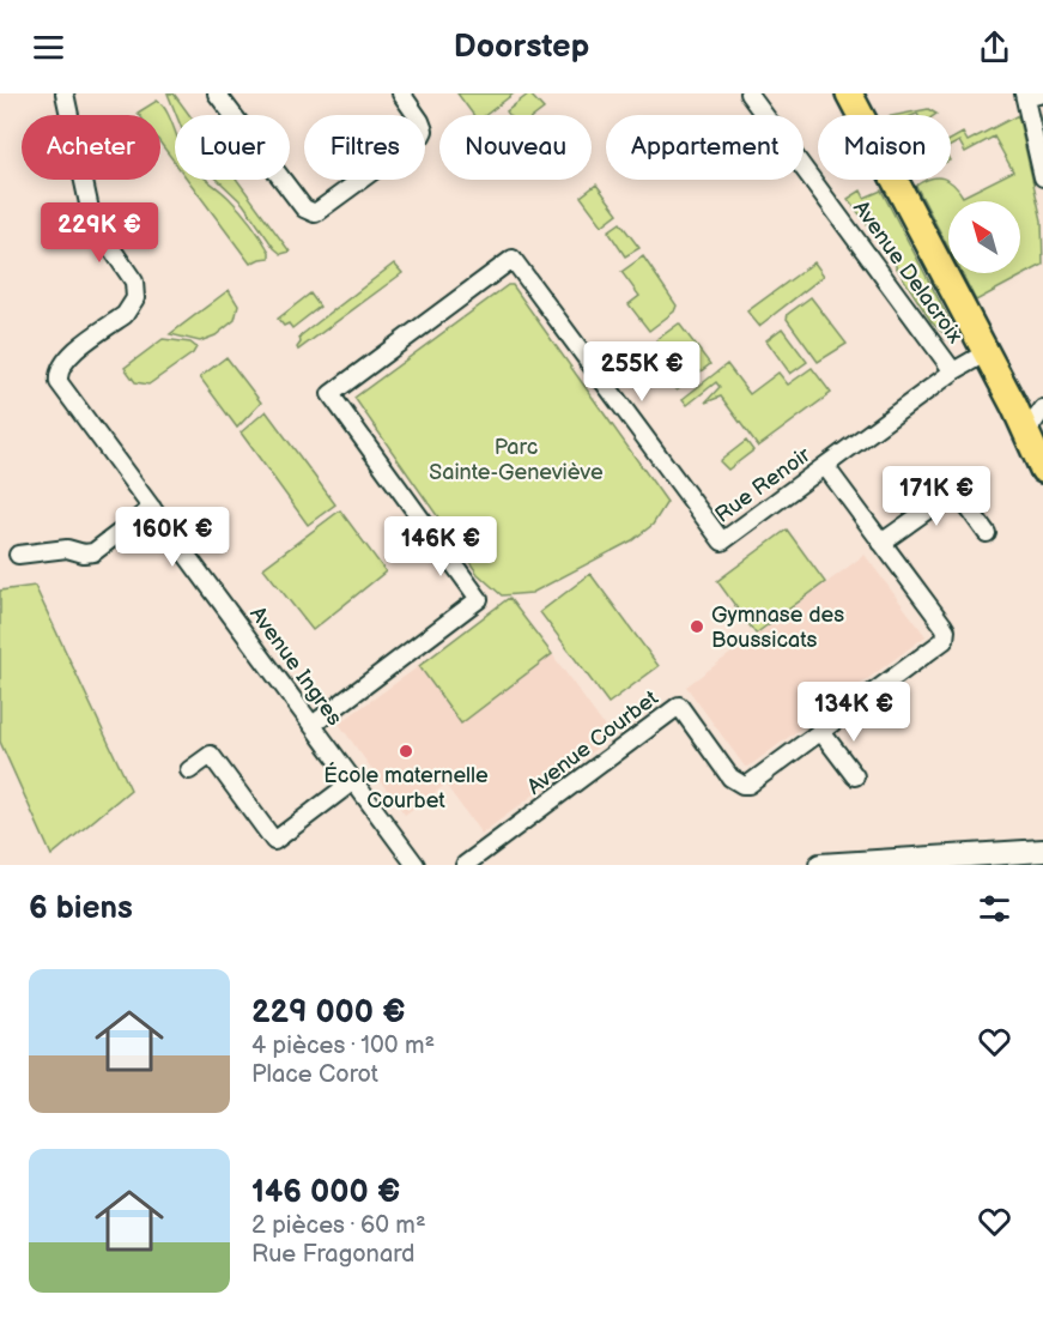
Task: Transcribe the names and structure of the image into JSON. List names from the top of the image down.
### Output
{
  "streets": {
    "street": [
      "Avenue Delacroix",
      "Rue Renoir",
      "Avenue Ingres",
      "Avenue Courbet"
    ]
  },
  "crossings": [
    ["Avenue Delacroix", "Rue Renoir"],
    ["Rue Renoir", "Avenue Ingres"],
    ["Rue Renoir", "Avenue Courbet"]
  ],
  "parks": ["Parc Sainte-Geneviève"],
  "places": ["Gymnase des Boussicats", "École maternelle Courbet"],
  "north": "top left",
  "page": {
    "header": "Doorstep",
    "chip": [
      "Acheter",
      "Louer",
      "Filtres",
      "Nouveau",
      "Appartement",
      "Maison"
    ],
    "price": [
      "229K €",
      "255K €",
      "171K €",
      "160K €",
      "146K €",
      "134K €"
    ],
    "heading": "6 biens",
    "list": [
      {
        "name": "229 000 €",
        "note": "4 pièces · 100 m² · Place Corot"
      },
      {
        "name": "146 000 €",
        "note": "2 pièces · 60 m² · Rue Fragonard"
      }
    ]
  }
}
